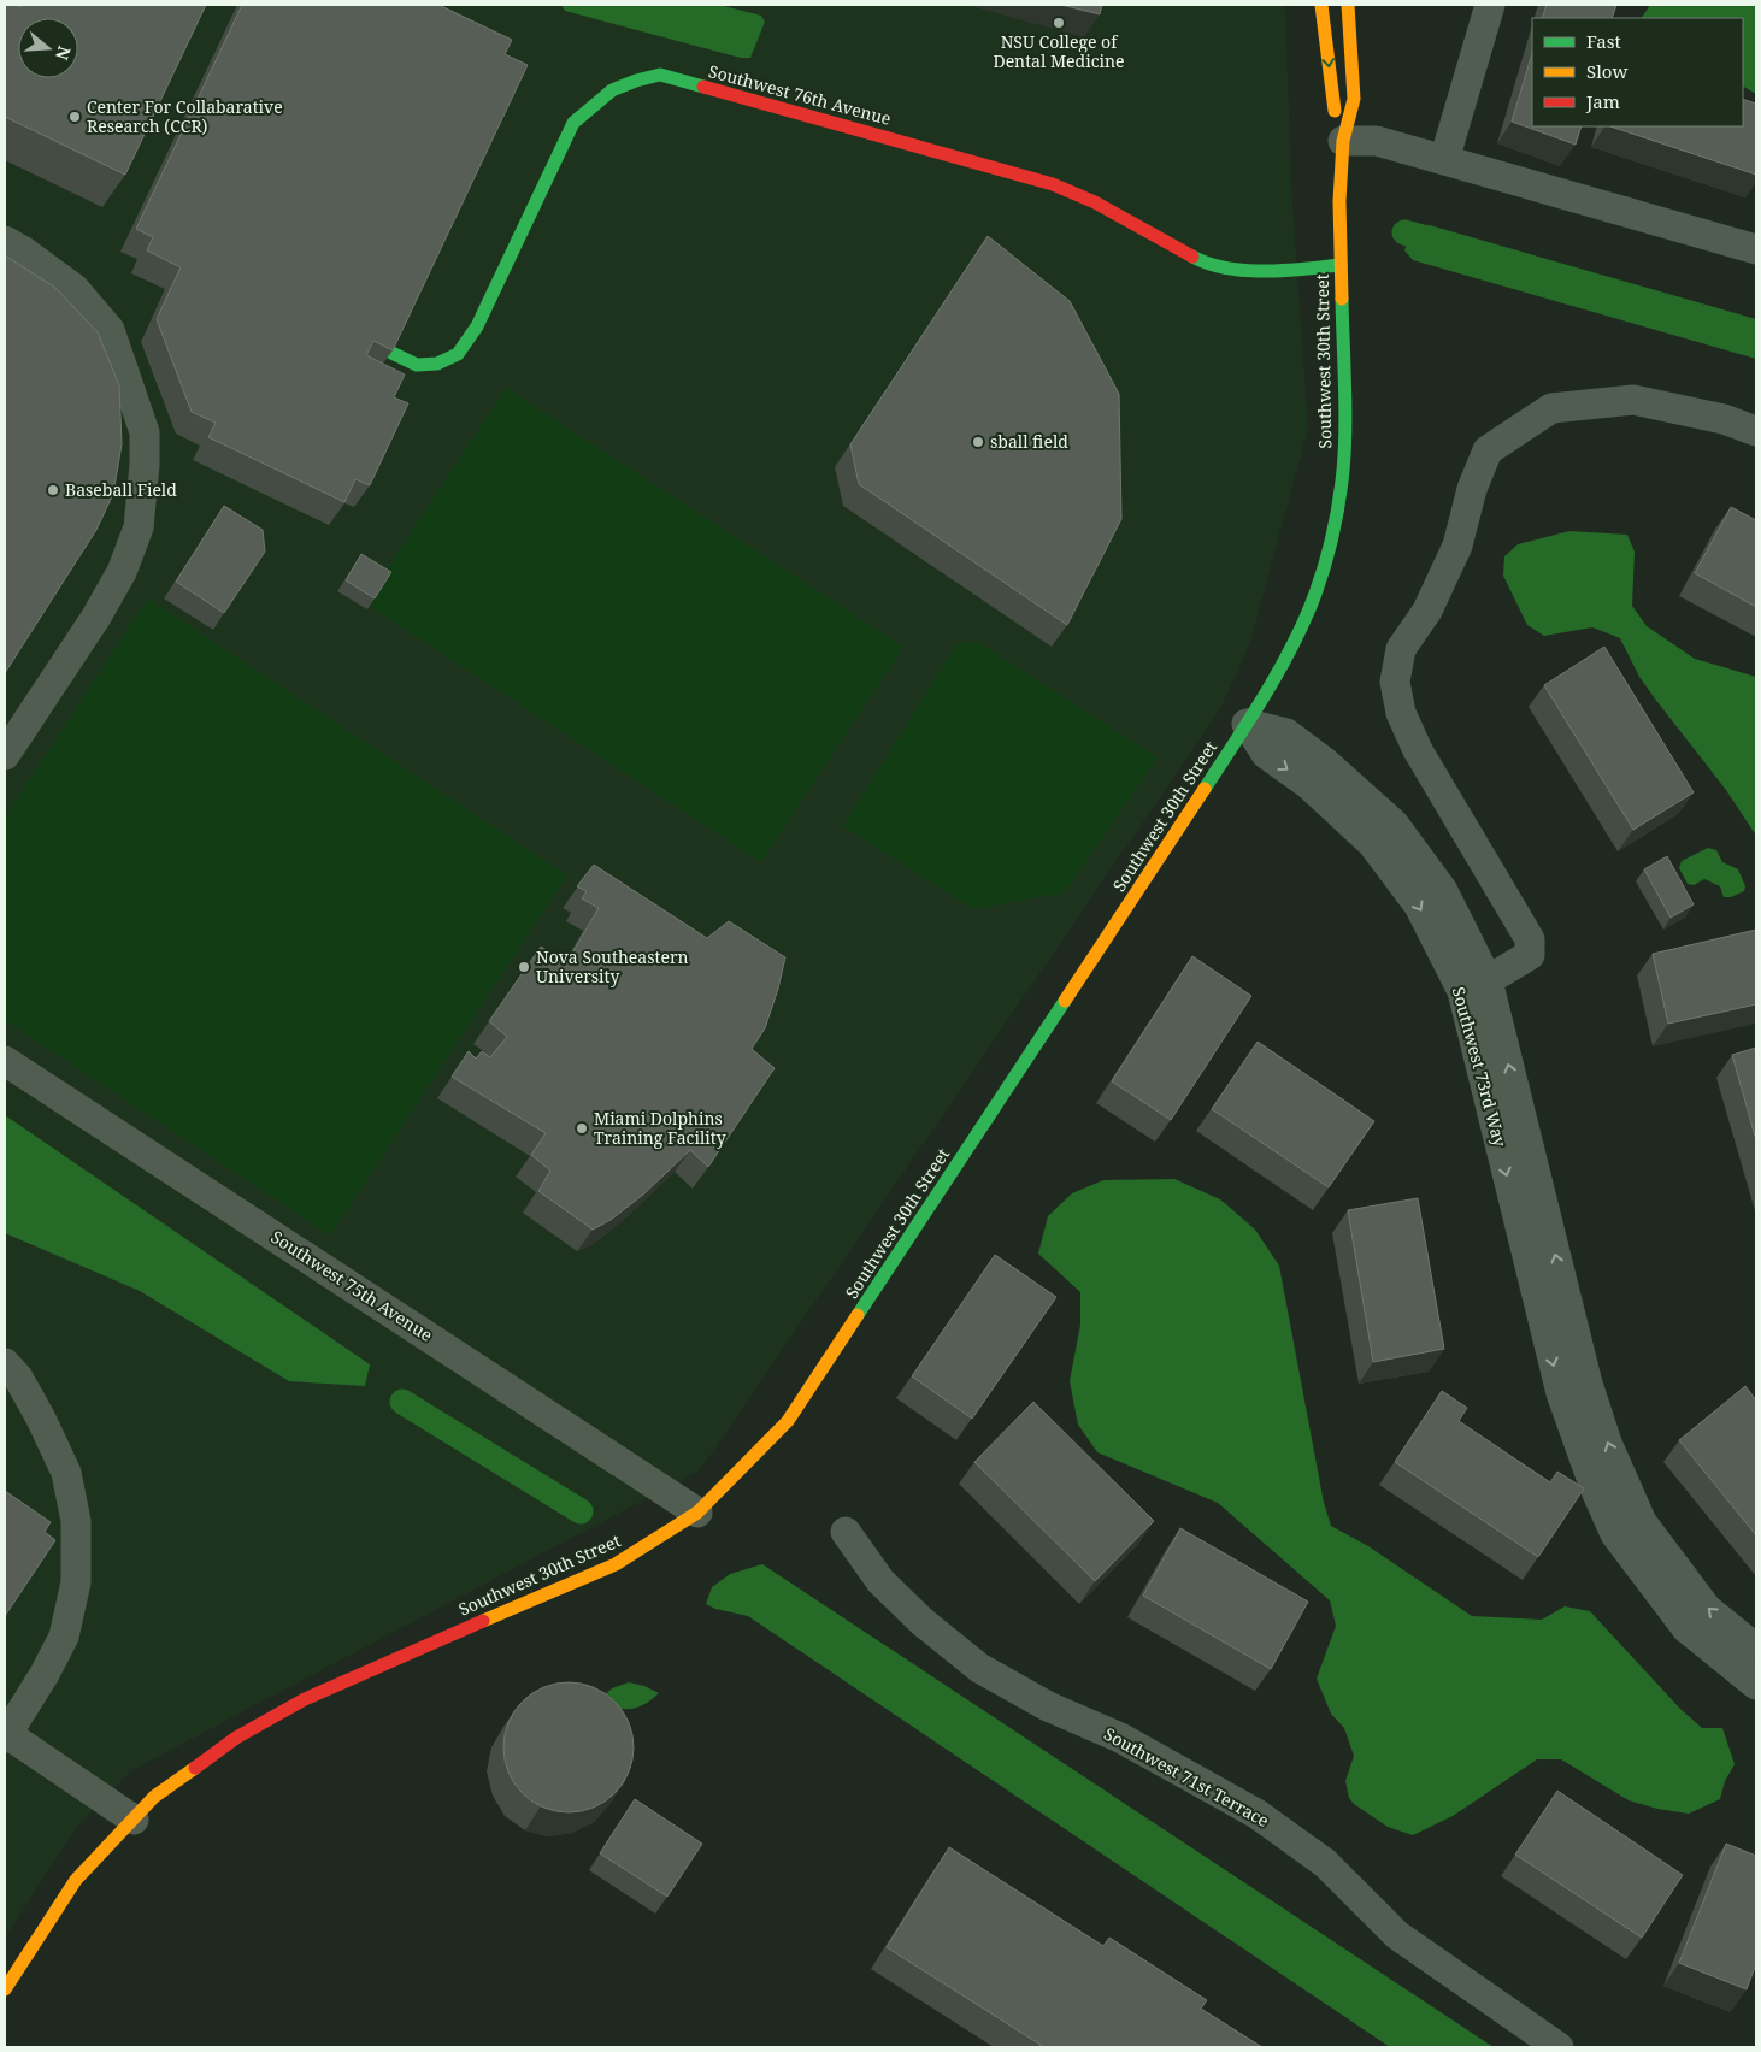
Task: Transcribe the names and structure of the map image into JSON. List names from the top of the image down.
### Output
{
  "streets": {
    "street": [
      "Southwest 76th Avenue",
      "Southwest 30th Street",
      "Southwest 73rd Way",
      "Southwest 75th Avenue",
      "Southwest 71st Terrace"
    ]
  },
  "crossings": [
    ["Southwest 76th Avenue", "Southwest 30th Street"],
    ["Southwest 30th Street", "Southwest 73rd Way"],
    ["Southwest 30th Street", "Southwest 75th Avenue"]
  ],
  "places": [
    "NSU College of Dental Medicine",
    "Center For Collabarative Research (CCR)",
    "sball field",
    "Baseball Field",
    "Nova Southeastern University",
    "Miami Dolphins Training Facility"
  ],
  "legend": ["Fast", "Slow", "Jam"],
  "north": "right"
}
